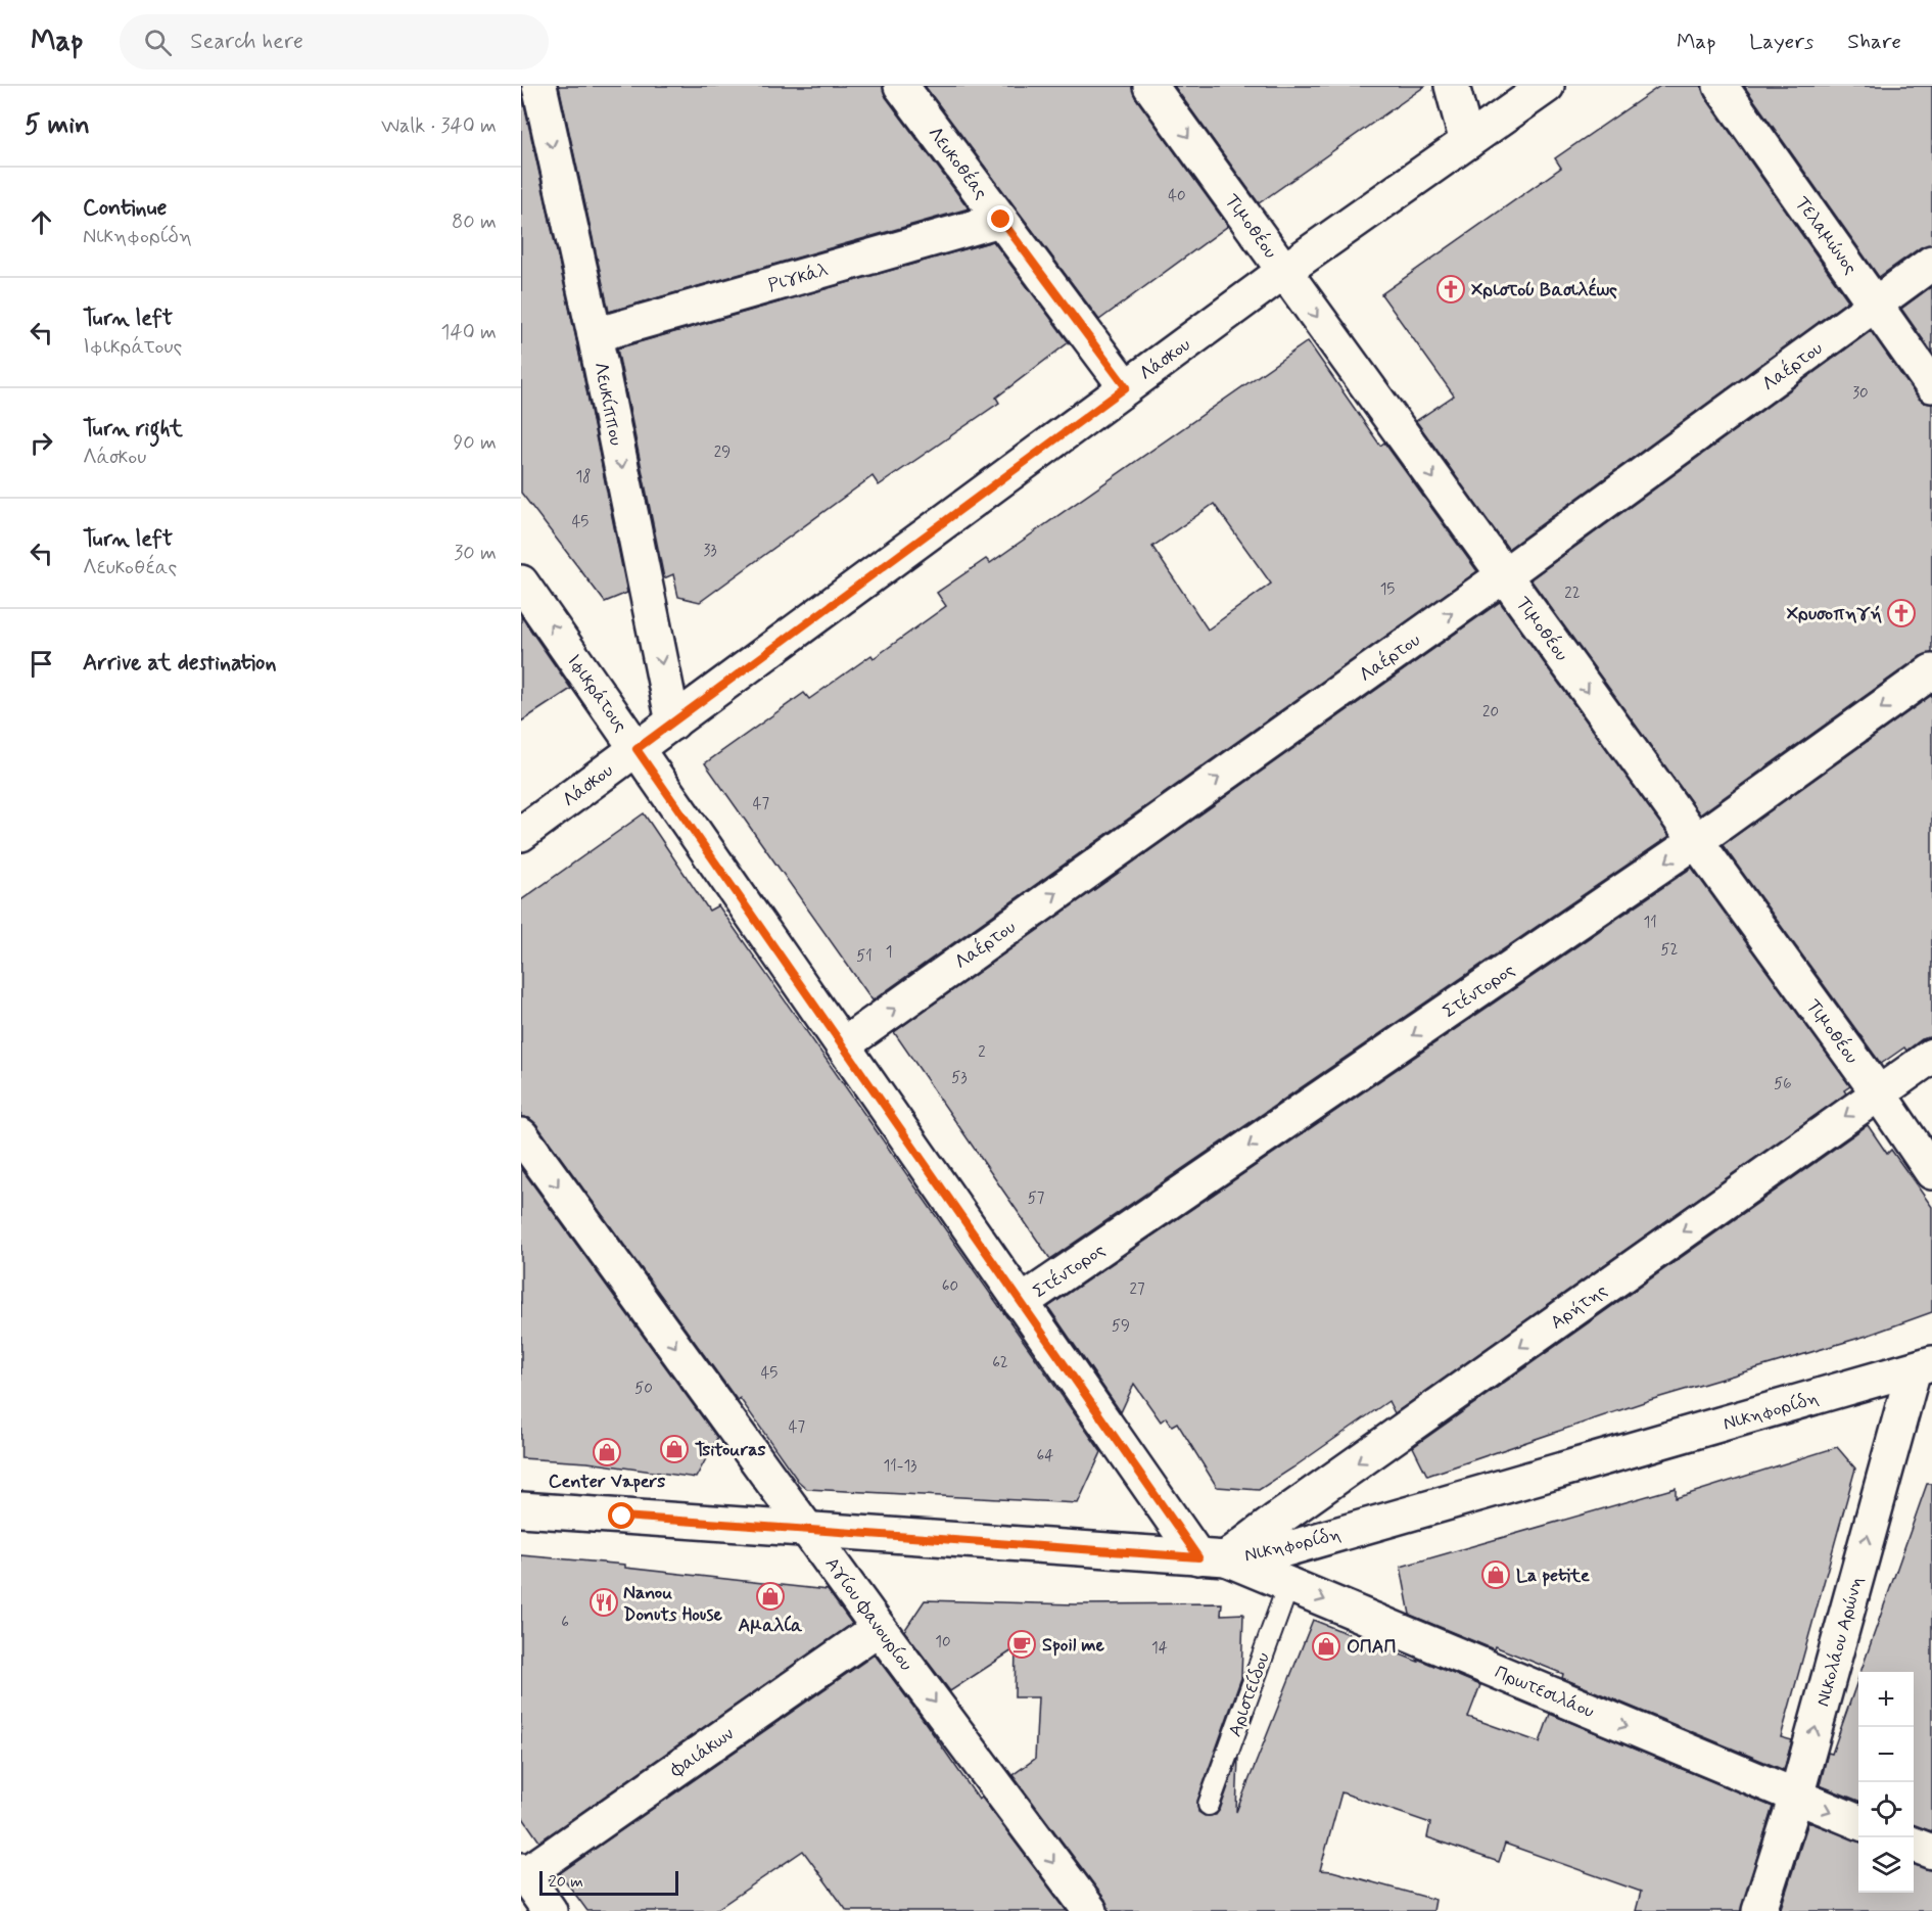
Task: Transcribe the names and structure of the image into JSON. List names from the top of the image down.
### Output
{
  "streets": {
    "street": [
      "Λευκοθέας",
      "Τιμοθέου",
      "Τελαμώνος",
      "Ριγκάλ",
      "Λάσκου",
      "Λαέρτου",
      "Λευκίππου",
      "Ιφικράτους",
      "Στέντορος",
      "Αρήτης",
      "Νικηφορίδη",
      "Αγίου Φανουρίου",
      "Νικολάου Αρώνη",
      "Πρωτεσιλάου",
      "Φαιάκων"
    ],
    "lane": ["Αριστείδου"]
  },
  "crossings": [
    ["Λευκοθέας", "Ριγκάλ"],
    ["Λευκοθέας", "Λάσκου"],
    ["Τιμοθέου", "Λάσκου"],
    ["Τιμοθέου", "Λαέρτου"],
    ["Τιμοθέου", "Στέντορος"],
    ["Τιμοθέου", "Αρήτης"],
    ["Τελαμώνος", "Λαέρτου"],
    ["Ριγκάλ", "Λευκίππου"],
    ["Λάσκου", "Λευκίππου"],
    ["Λάσκου", "Ιφικράτους"],
    ["Λαέρτου", "Ιφικράτους"],
    ["Ιφικράτους", "Στέντορος"],
    ["Ιφικράτους", "Αρήτης"],
    ["Ιφικράτους", "Νικηφορίδη"],
    ["Ιφικράτους", "Πρωτεσιλάου"],
    ["Αρήτης", "Νικηφορίδη"],
    ["Αρήτης", "Πρωτεσιλάου"],
    ["Νικηφορίδη", "Αγίου Φανουρίου"],
    ["Νικηφορίδη", "Νικολάου Αρώνη"],
    ["Νικηφορίδη", "Πρωτεσιλάου"],
    ["Αγίου Φανουρίου", "Φαιάκων"],
    ["Νικολάου Αρώνη", "Πρωτεσιλάου"],
    ["Πρωτεσιλάου", "Αριστείδου"]
  ],
  "one_way": [
    "Τιμοθέου",
    "Λαέρτου",
    "Λευκίππου",
    "Στέντορος",
    "Αρήτης",
    "Αγίου Φανουρίου",
    "Νικολάου Αρώνη",
    "Πρωτεσιλάου"
  ],
  "places": {
    "church": ["Χριστού Βασιλέως", "Χρυσοπηγή"],
    "shop": [
      "Tsitouras",
      "Center Vapers",
      "La petite",
      "Αμαλία",
      "ΟΠΑΠ"
    ],
    "restaurant": ["Nanou Donuts House"],
    "cafe": ["Spoil me"]
  },
  "house_numbers": [
    "40",
    "30",
    "29",
    "18",
    "45",
    "33",
    "15",
    "22",
    "20",
    "47",
    "11",
    "52",
    "1",
    "51",
    "2",
    "53",
    "56",
    "57",
    "60",
    "27",
    "59",
    "62",
    "45",
    "50",
    "47",
    "64",
    "11-13",
    "6",
    "10",
    "14"
  ],
  "scale_bar": "20 m",
  "page": {
    "header": "Map",
    "search": "Search here",
    "nav": ["Map", "Layers", "Share"],
    "heading": ["5 min", "Walk · 340 m"],
    "list": [
      ["Continue", "Νικηφορίδη", "80 m"],
      ["Turn left", "Ιφικράτους", "140 m"],
      ["Turn right", "Λάσκου", "90 m"],
      ["Turn left", "Λευκοθέας", "30 m"],
      "Arrive at destination"
    ],
    "map_buttons": ["+", "−"],
    "scale": "20 m"
  }
}
